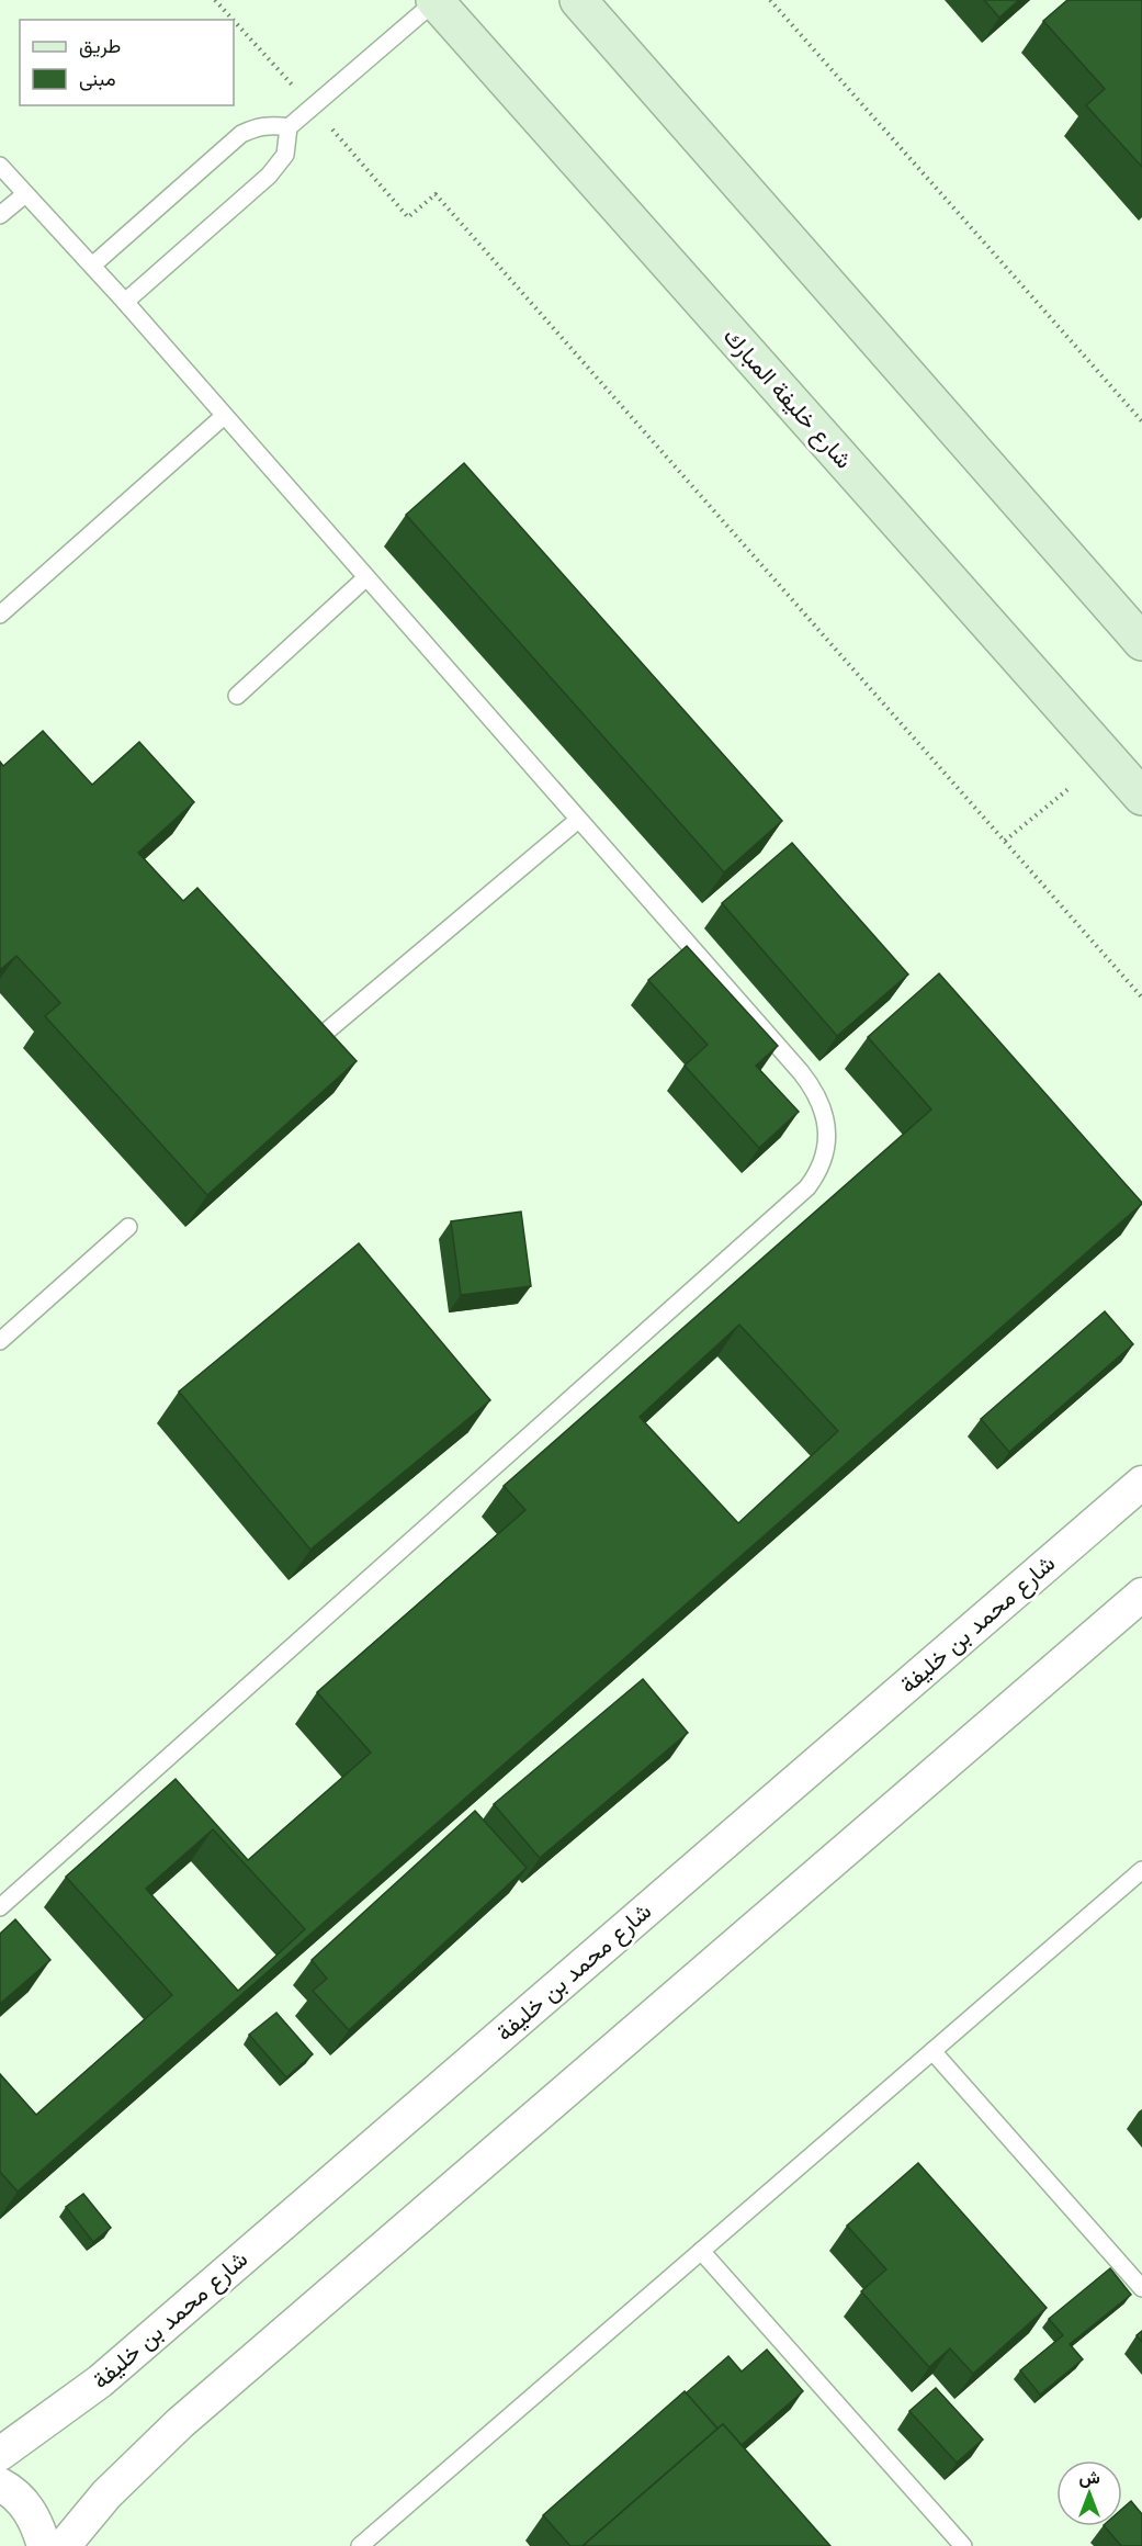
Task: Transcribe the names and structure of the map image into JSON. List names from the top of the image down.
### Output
{
  "streets": {
    "main road": ["شارع خليفة المبارك"],
    "street": ["شارع محمد بن خليفة"]
  },
  "legend": ["طريق", "مبنى"],
  "north": "top"
}
